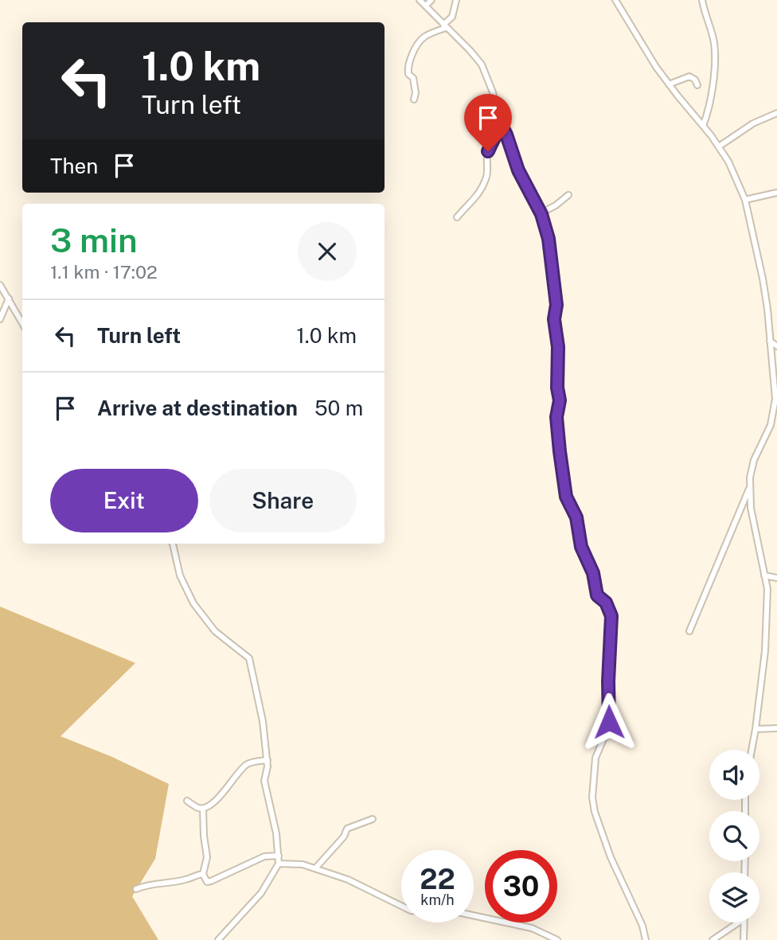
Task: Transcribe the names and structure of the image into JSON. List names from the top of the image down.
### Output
{
  "page": {
    "turn": ["1.0 km", "Turn left"],
    "then": "Then",
    "heading": ["3 min", "1.1 km · 17:02"],
    "list": [
      {
        "name": "Turn left",
        "value": "1.0 km"
      },
      {
        "name": "Arrive at destination",
        "value": "50 m"
      }
    ],
    "buttons": ["Exit", "Share"],
    "speed": "22 km/h",
    "limit": "30"
  }
}
